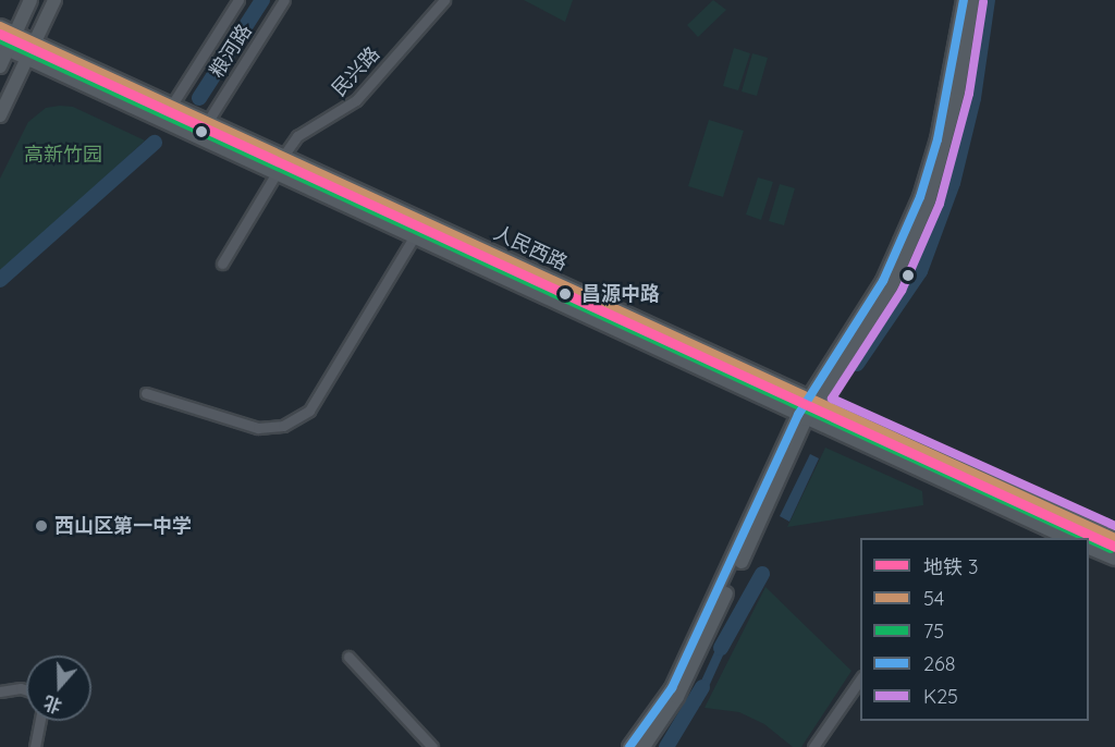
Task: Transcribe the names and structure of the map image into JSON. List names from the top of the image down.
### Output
{
  "streets": {
    "main road": ["人民西路"],
    "street": ["粮河路", "民兴路"]
  },
  "crossings": [
    ["粮河路", "人民西路"],
    ["民兴路", "人民西路"]
  ],
  "parks": ["高新竹园"],
  "places": ["昌源中路", "西山区第一中学"],
  "lines": [
    "transit line 268",
    "transit line K25",
    "transit line 54",
    "metro line 3",
    "transit line 75"
  ],
  "legend": [
    "地铁 3",
    "54",
    "75",
    "268",
    "K25"
  ],
  "north": "bottom"
}
